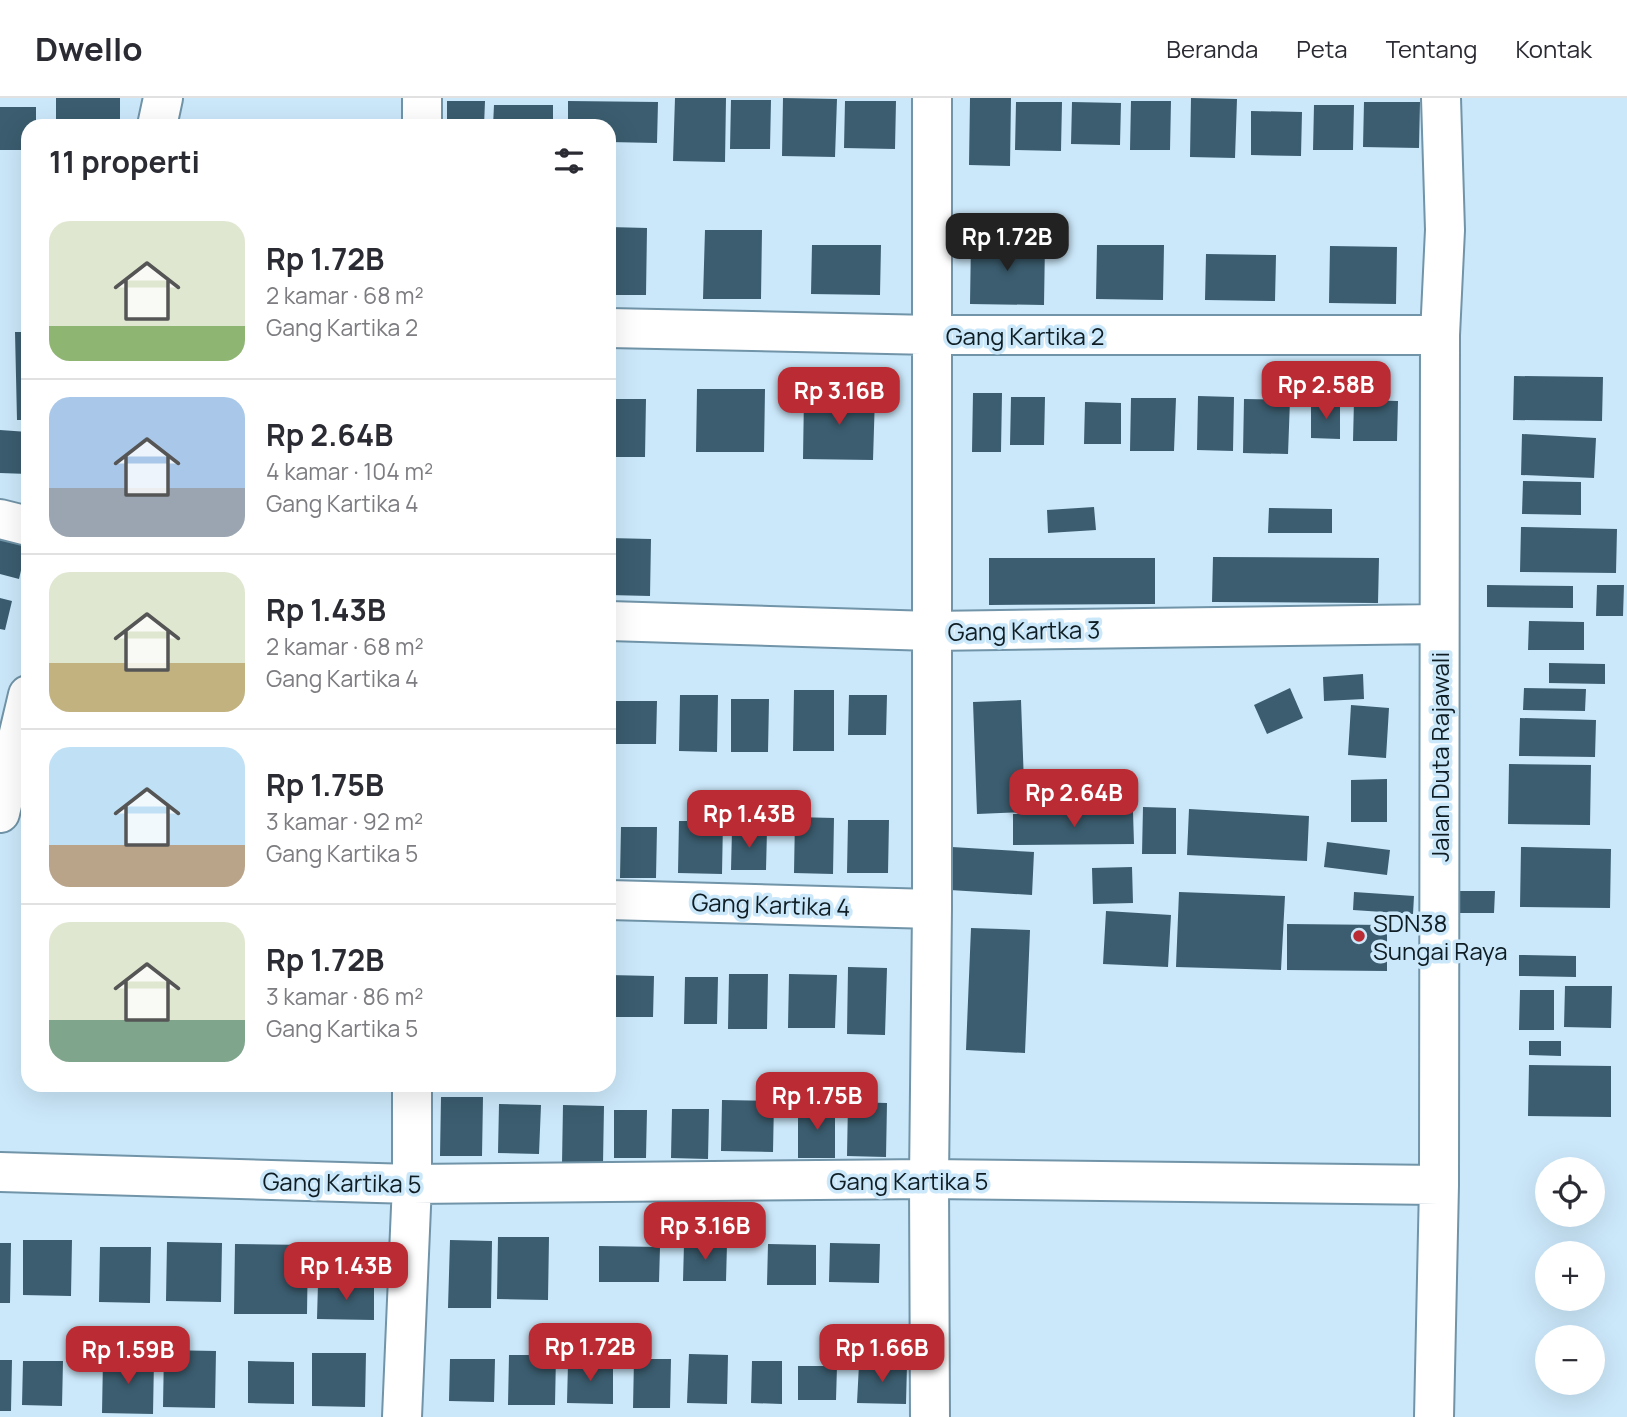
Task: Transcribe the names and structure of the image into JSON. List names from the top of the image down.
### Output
{
  "streets": {
    "street": [
      "Gang Kartika 2",
      "Gang Kartka 3",
      "Jalan Duta Rajawali",
      "Gang Kartika 4",
      "Gang Kartika 5"
    ]
  },
  "crossings": [
    ["Gang Kartika 2", "Jalan Duta Rajawali"],
    ["Gang Kartka 3", "Jalan Duta Rajawali"],
    ["Jalan Duta Rajawali", "Gang Kartika 5"]
  ],
  "places": ["SDN38 Sungai Raya"],
  "page": {
    "header": "Dwello",
    "nav": [
      "Beranda",
      "Peta",
      "Tentang",
      "Kontak"
    ],
    "heading": "11 properti",
    "list": [
      {
        "name": "Rp 1.72B",
        "note": "2 kamar · 68 m² · Gang Kartika 2"
      },
      {
        "name": "Rp 2.64B",
        "note": "4 kamar · 104 m² · Gang Kartika 4"
      },
      {
        "name": "Rp 1.43B",
        "note": "2 kamar · 68 m² · Gang Kartika 4"
      },
      {
        "name": "Rp 1.75B",
        "note": "3 kamar · 92 m² · Gang Kartika 5"
      },
      {
        "name": "Rp 1.72B",
        "note": "3 kamar · 86 m² · Gang Kartika 5"
      }
    ],
    "price": [
      "Rp 1.72B",
      "Rp 2.58B",
      "Rp 3.16B",
      "Rp 2.64B",
      "Rp 1.43B",
      "Rp 1.75B",
      "Rp 3.16B",
      "Rp 1.43B",
      "Rp 1.72B",
      "Rp 1.66B",
      "Rp 1.59B"
    ],
    "map_buttons": ["+", "−"]
  }
}
